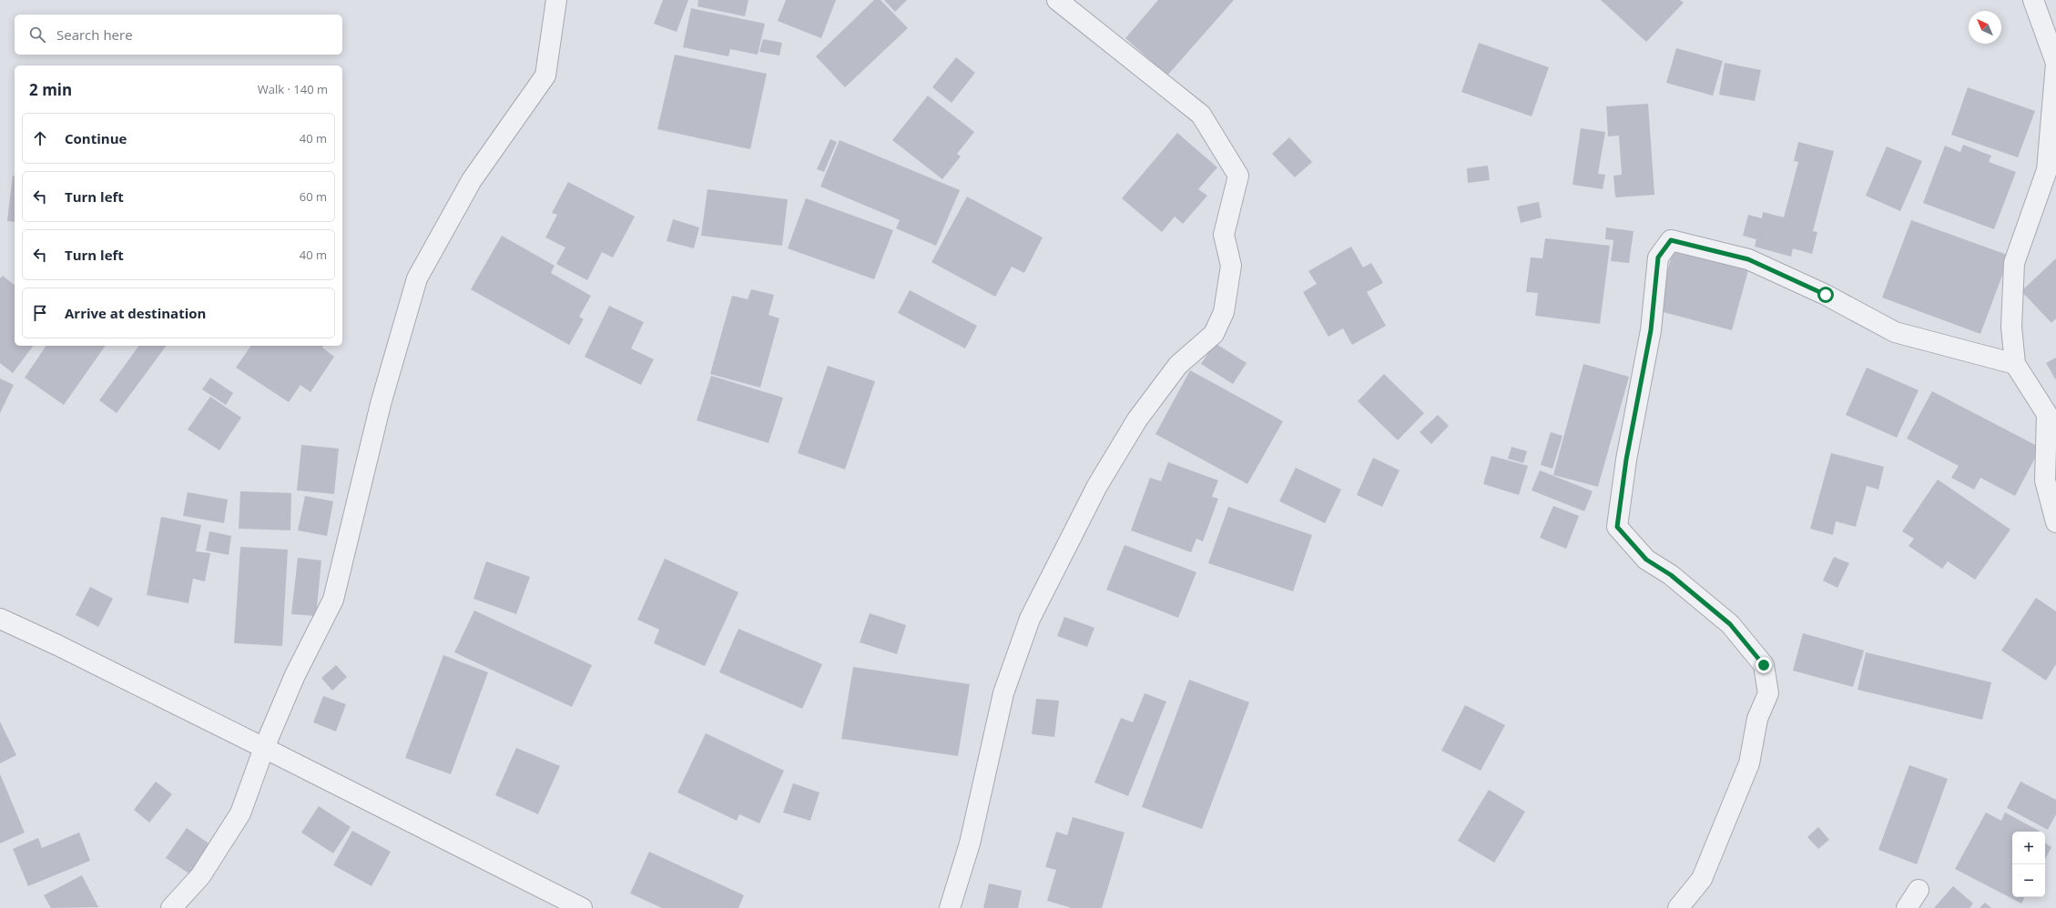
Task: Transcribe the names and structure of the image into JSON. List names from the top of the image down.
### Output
{
  "north": "top left",
  "page": {
    "search": "Search here",
    "heading": ["2 min", "Walk · 140 m"],
    "list": [
      ["Continue", "40 m"],
      ["Turn left", "60 m"],
      ["Turn left", "40 m"],
      "Arrive at destination"
    ],
    "map_buttons": ["+", "−"]
  }
}
